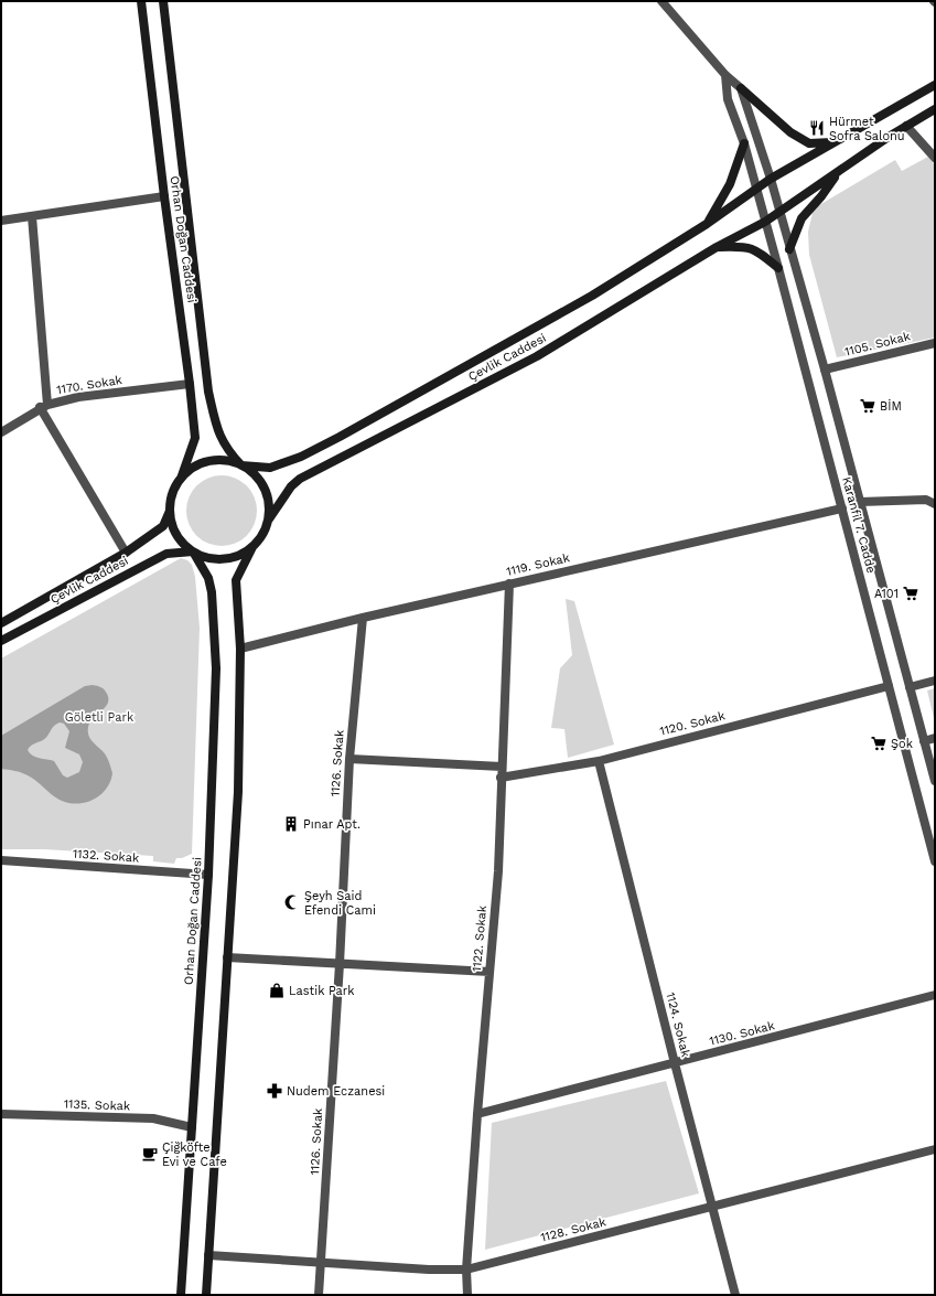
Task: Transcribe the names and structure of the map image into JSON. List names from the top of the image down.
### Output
{
  "streets": {
    "main road": ["Orhan Doğan Caddesi", "Çevlik Caddesi"],
    "street": [
      "1105. Sokak",
      "1170. Sokak",
      "Karanfil 7. Cadde",
      "1119. Sokak",
      "1120. Sokak",
      "1126. Sokak",
      "1132. Sokak",
      "1122. Sokak",
      "1124. Sokak",
      "1130. Sokak",
      "1135. Sokak",
      "1128. Sokak"
    ]
  },
  "crossings": [
    ["Orhan Doğan Caddesi", "Çevlik Caddesi"],
    ["Orhan Doğan Caddesi", "1170. Sokak"],
    ["Orhan Doğan Caddesi", "1132. Sokak"],
    ["Orhan Doğan Caddesi", "1135. Sokak"],
    ["1105. Sokak", "Karanfil 7. Cadde"],
    ["Çevlik Caddesi", "Karanfil 7. Cadde"],
    ["Karanfil 7. Cadde", "1119. Sokak"],
    ["Karanfil 7. Cadde", "1120. Sokak"],
    ["1119. Sokak", "1126. Sokak"],
    ["1119. Sokak", "1122. Sokak"],
    ["1120. Sokak", "1122. Sokak"],
    ["1120. Sokak", "1124. Sokak"],
    ["1126. Sokak", "1128. Sokak"],
    ["1122. Sokak", "1130. Sokak"],
    ["1122. Sokak", "1128. Sokak"],
    ["1124. Sokak", "1130. Sokak"],
    ["1124. Sokak", "1128. Sokak"]
  ],
  "parks": ["Göletli Park"],
  "places": {
    "restaurant": ["Hürmet Sofra Salonu"],
    "supermarket": ["BİM", "A101", "Şok"],
    "building": ["Pınar Apt."],
    "mosque": ["Şeyh Said Efendi Cami"],
    "shop": ["Lastik Park"],
    "pharmacy": ["Nudem Eczanesi"],
    "cafe": ["Çiğköfte Evi ve Cafe"]
  }
}
